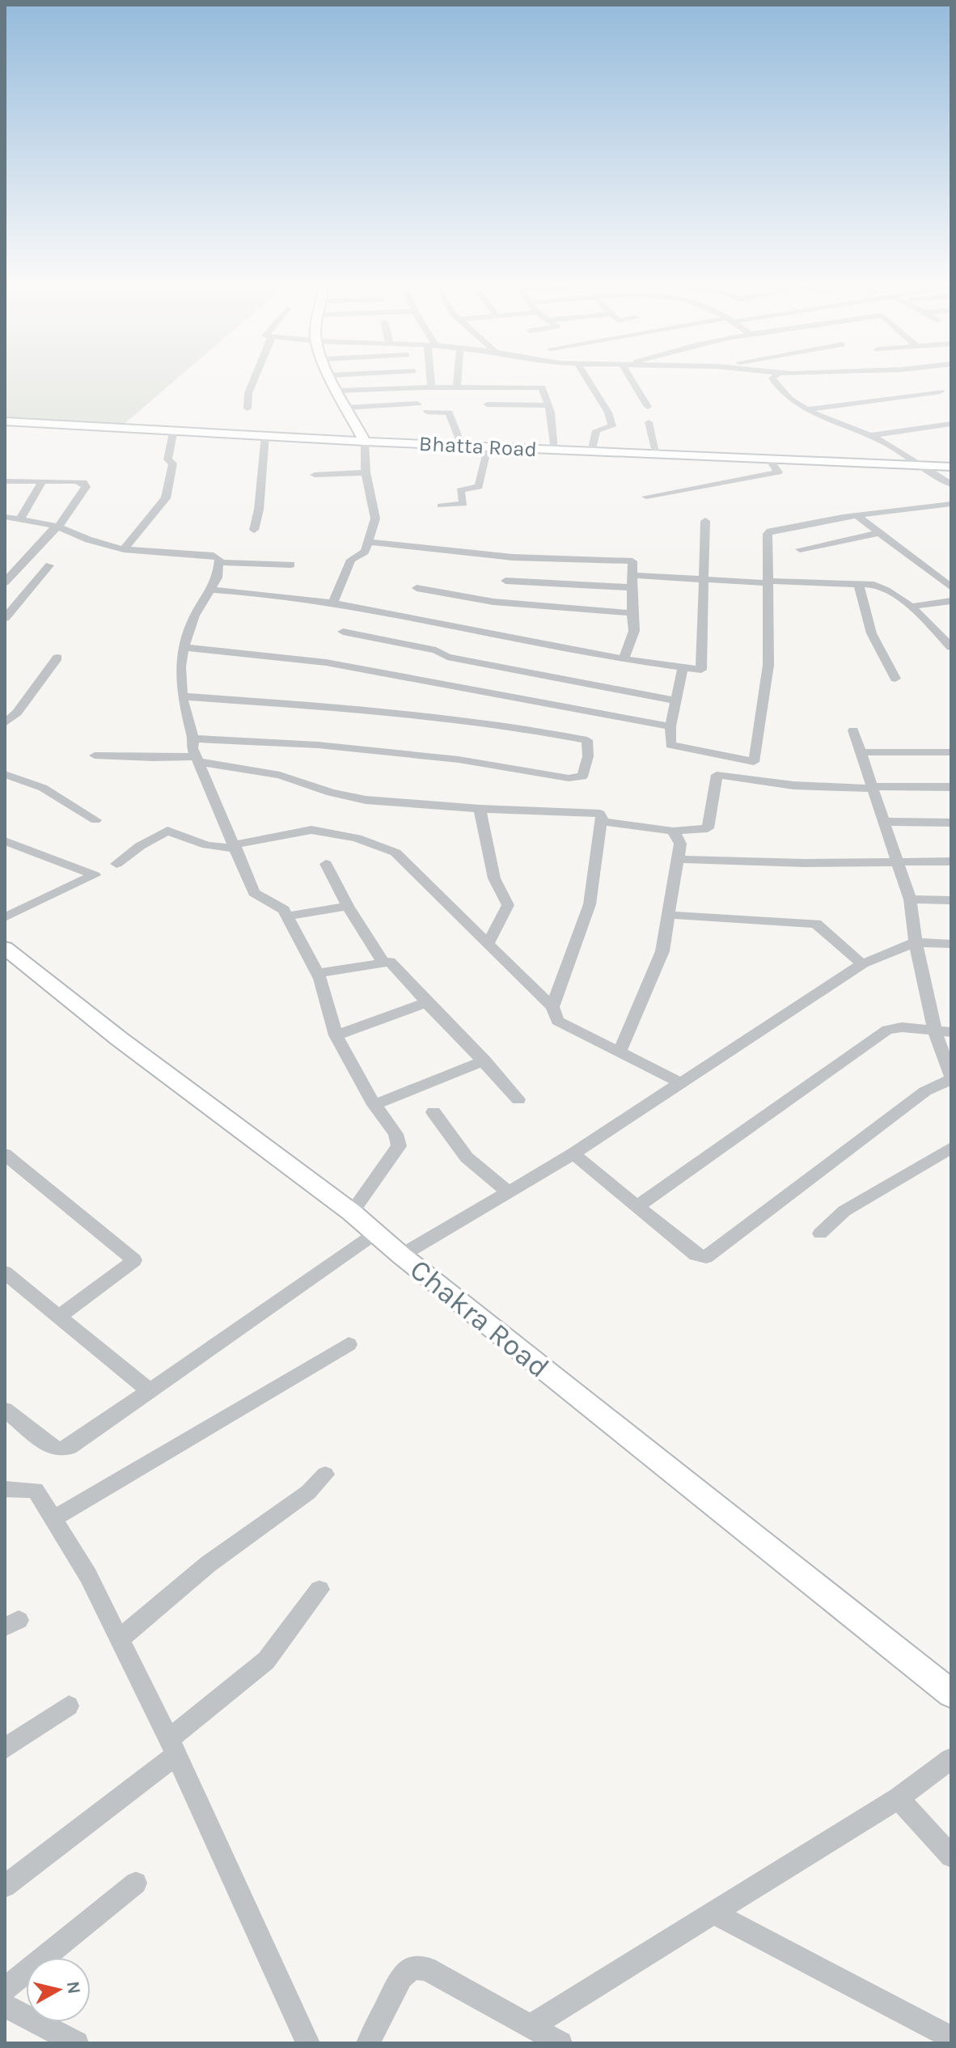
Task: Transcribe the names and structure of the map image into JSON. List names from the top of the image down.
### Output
{
  "streets": {
    "main road": ["Bhatta Road", "Chakra Road"]
  },
  "north": "right"
}
